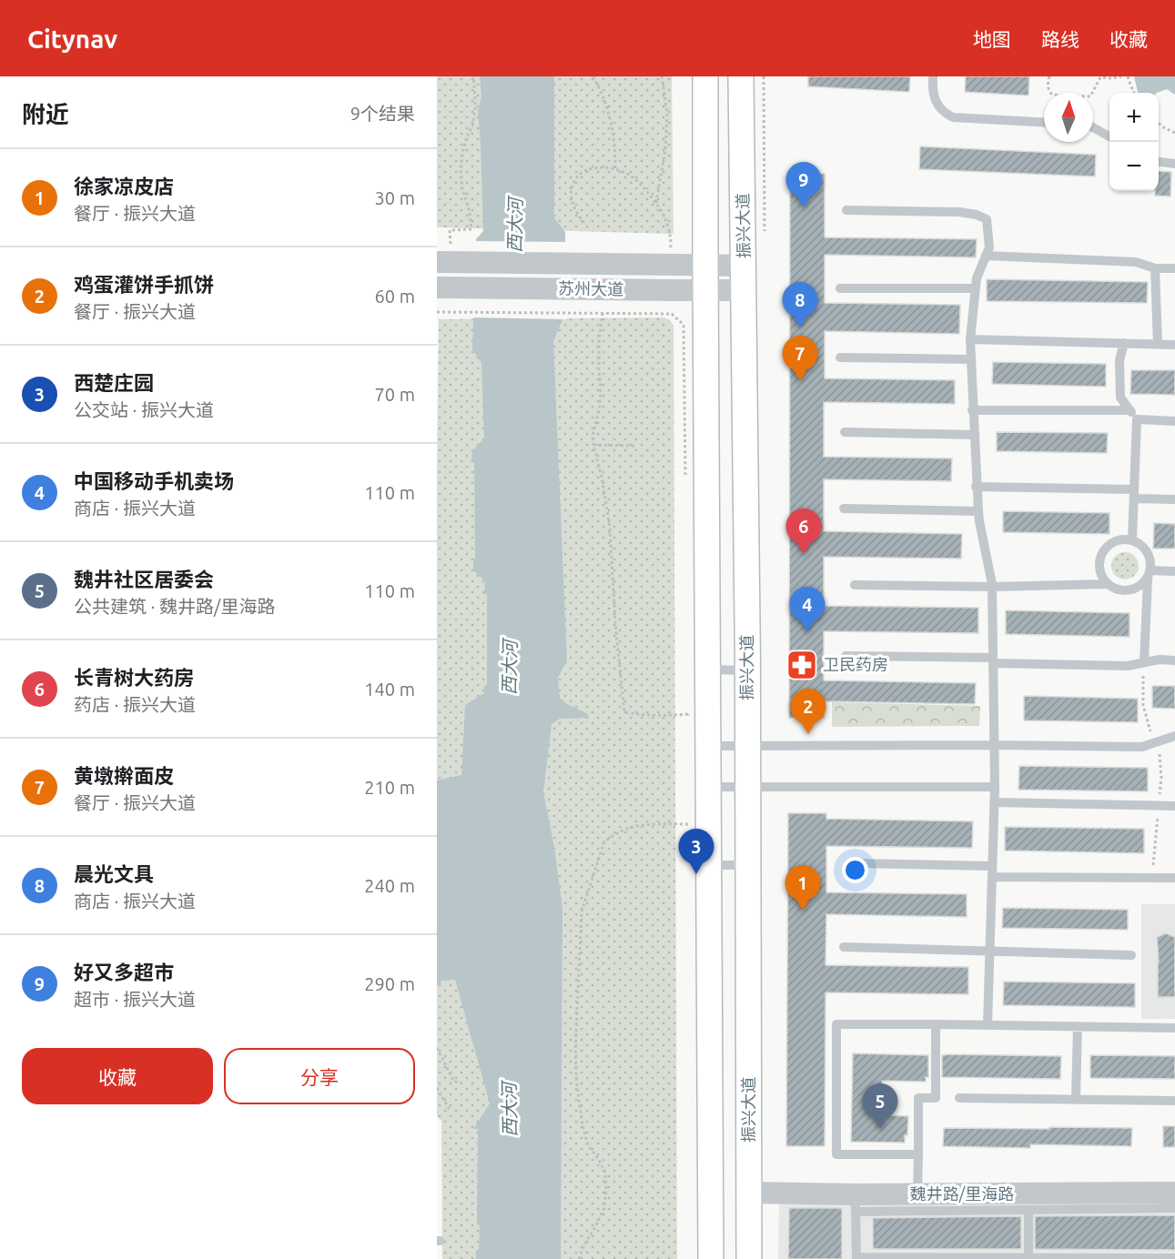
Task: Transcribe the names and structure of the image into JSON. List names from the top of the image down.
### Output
{
  "streets": {
    "main road": ["振兴大道"],
    "street": ["苏州大道", "魏井路/里海路"]
  },
  "crossings": [
    ["振兴大道", "苏州大道"],
    ["振兴大道", "魏井路/里海路"]
  ],
  "water": ["西大河"],
  "places": {
    "pharmacy": ["卫民药房"]
  },
  "north": "top",
  "page": {
    "header": "Citynav",
    "nav": ["地图", "路线", "收藏"],
    "heading": ["附近", "9个结果"],
    "map_buttons": ["+", "−"],
    "list": [
      {
        "mark": "1",
        "name": "徐家凉皮店",
        "note": "餐厅 · 振兴大道",
        "value": "30 m"
      },
      {
        "mark": "2",
        "name": "鸡蛋灌饼手抓饼",
        "note": "餐厅 · 振兴大道",
        "value": "60 m"
      },
      {
        "mark": "3",
        "name": "西楚庄园",
        "note": "公交站 · 振兴大道",
        "value": "70 m"
      },
      {
        "mark": "4",
        "name": "中国移动手机卖场",
        "note": "商店 · 振兴大道",
        "value": "110 m"
      },
      {
        "mark": "5",
        "name": "魏井社区居委会",
        "note": "公共建筑 · 魏井路/里海路",
        "value": "110 m"
      },
      {
        "mark": "6",
        "name": "长青树大药房",
        "note": "药店 · 振兴大道",
        "value": "140 m"
      },
      {
        "mark": "7",
        "name": "黄墩擀面皮",
        "note": "餐厅 · 振兴大道",
        "value": "210 m"
      },
      {
        "mark": "8",
        "name": "晨光文具",
        "note": "商店 · 振兴大道",
        "value": "240 m"
      },
      {
        "mark": "9",
        "name": "好又多超市",
        "note": "超市 · 振兴大道",
        "value": "290 m"
      }
    ],
    "pins": [
      "9",
      "8",
      "7",
      "6",
      "4",
      "2",
      "3",
      "1",
      "5"
    ],
    "buttons": ["收藏", "分享"]
  }
}
